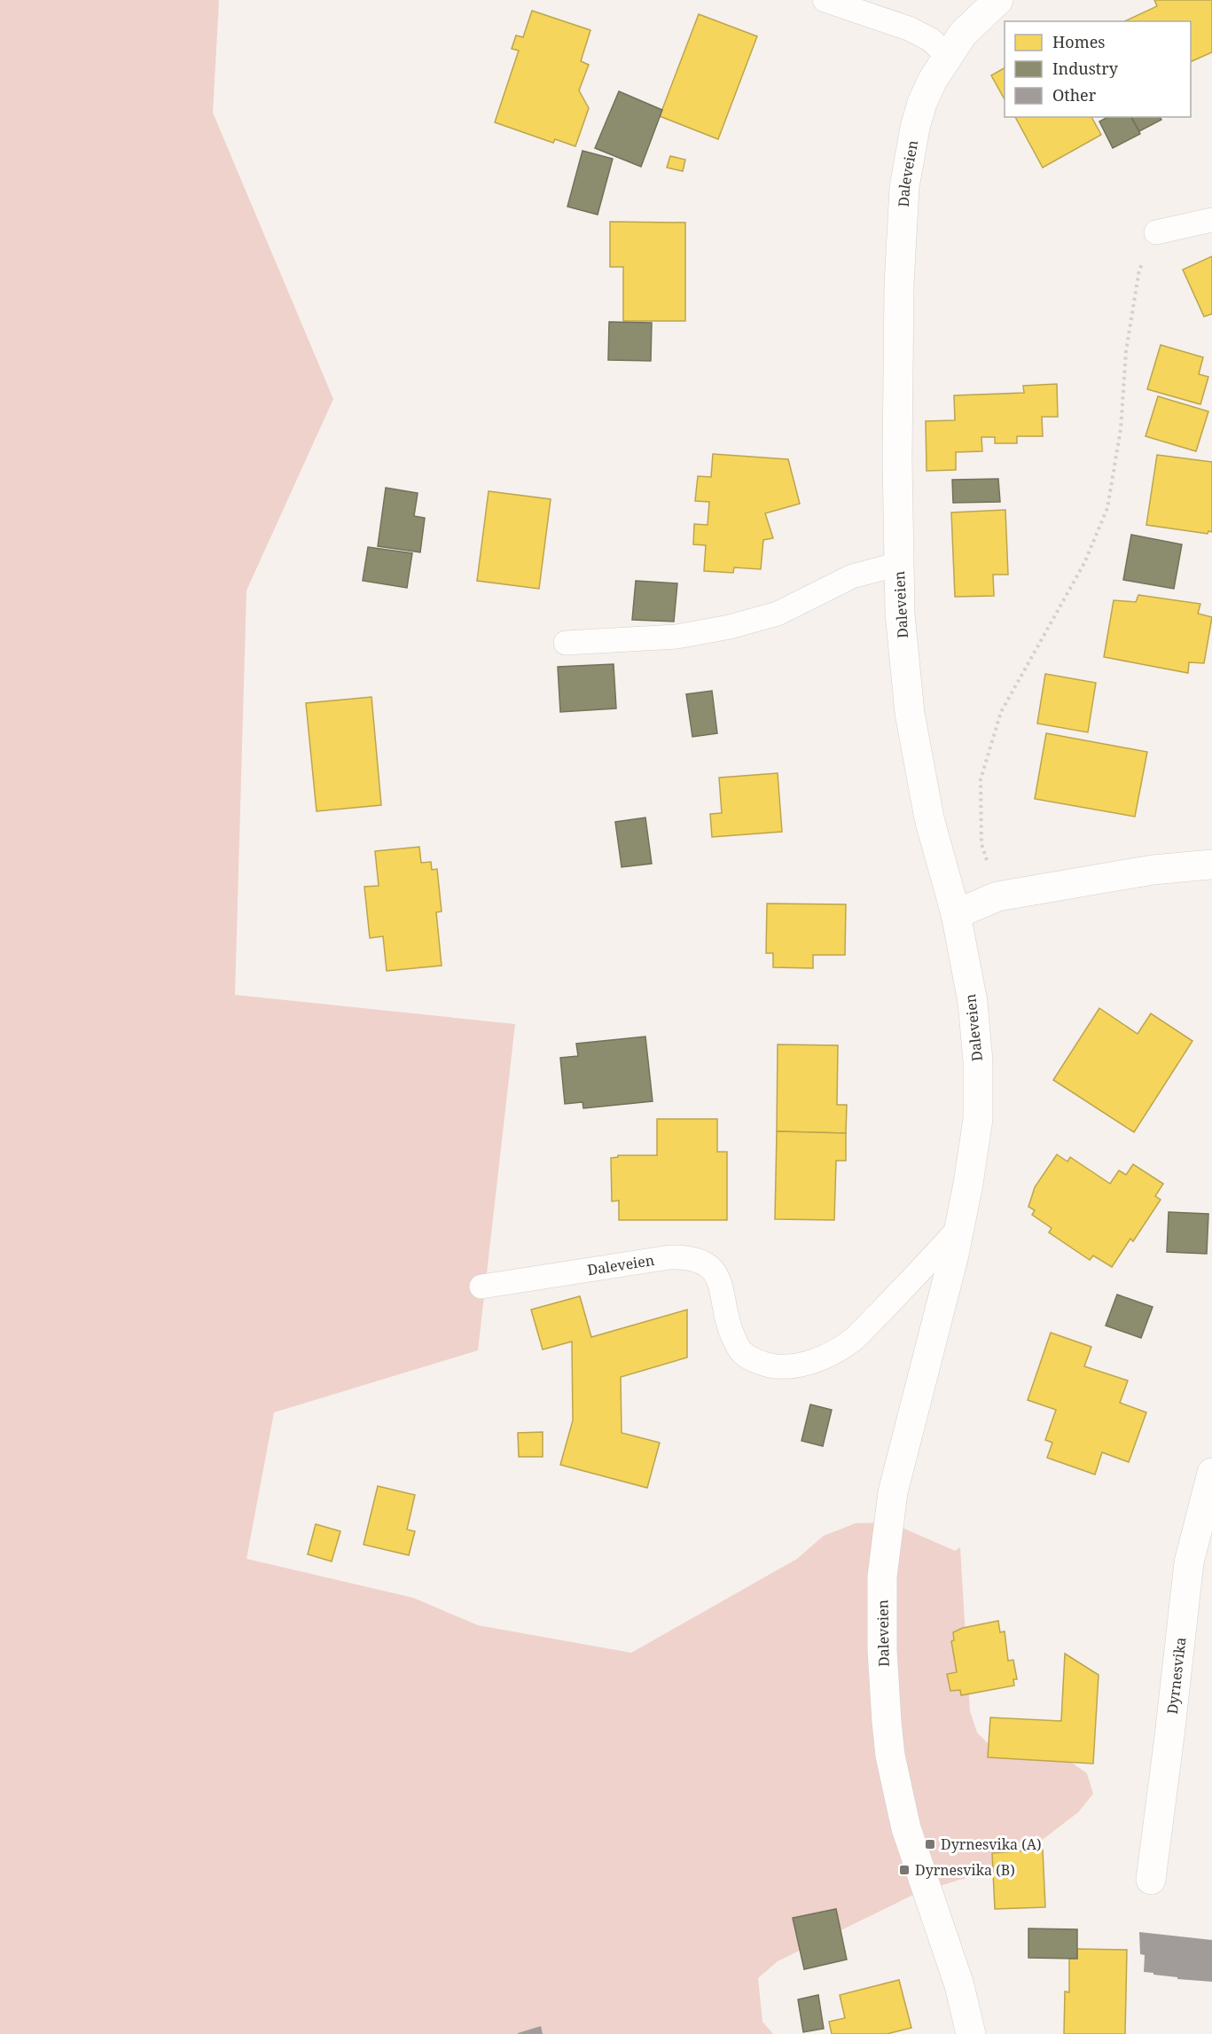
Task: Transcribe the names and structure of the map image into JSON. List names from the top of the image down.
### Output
{
  "streets": {
    "main road": ["Daleveien", "Dyrnesvika"]
  },
  "places": {
    "transit": ["Dyrnesvika (A)", "Dyrnesvika (B)"]
  },
  "legend": ["Homes", "Industry", "Other"]
}
